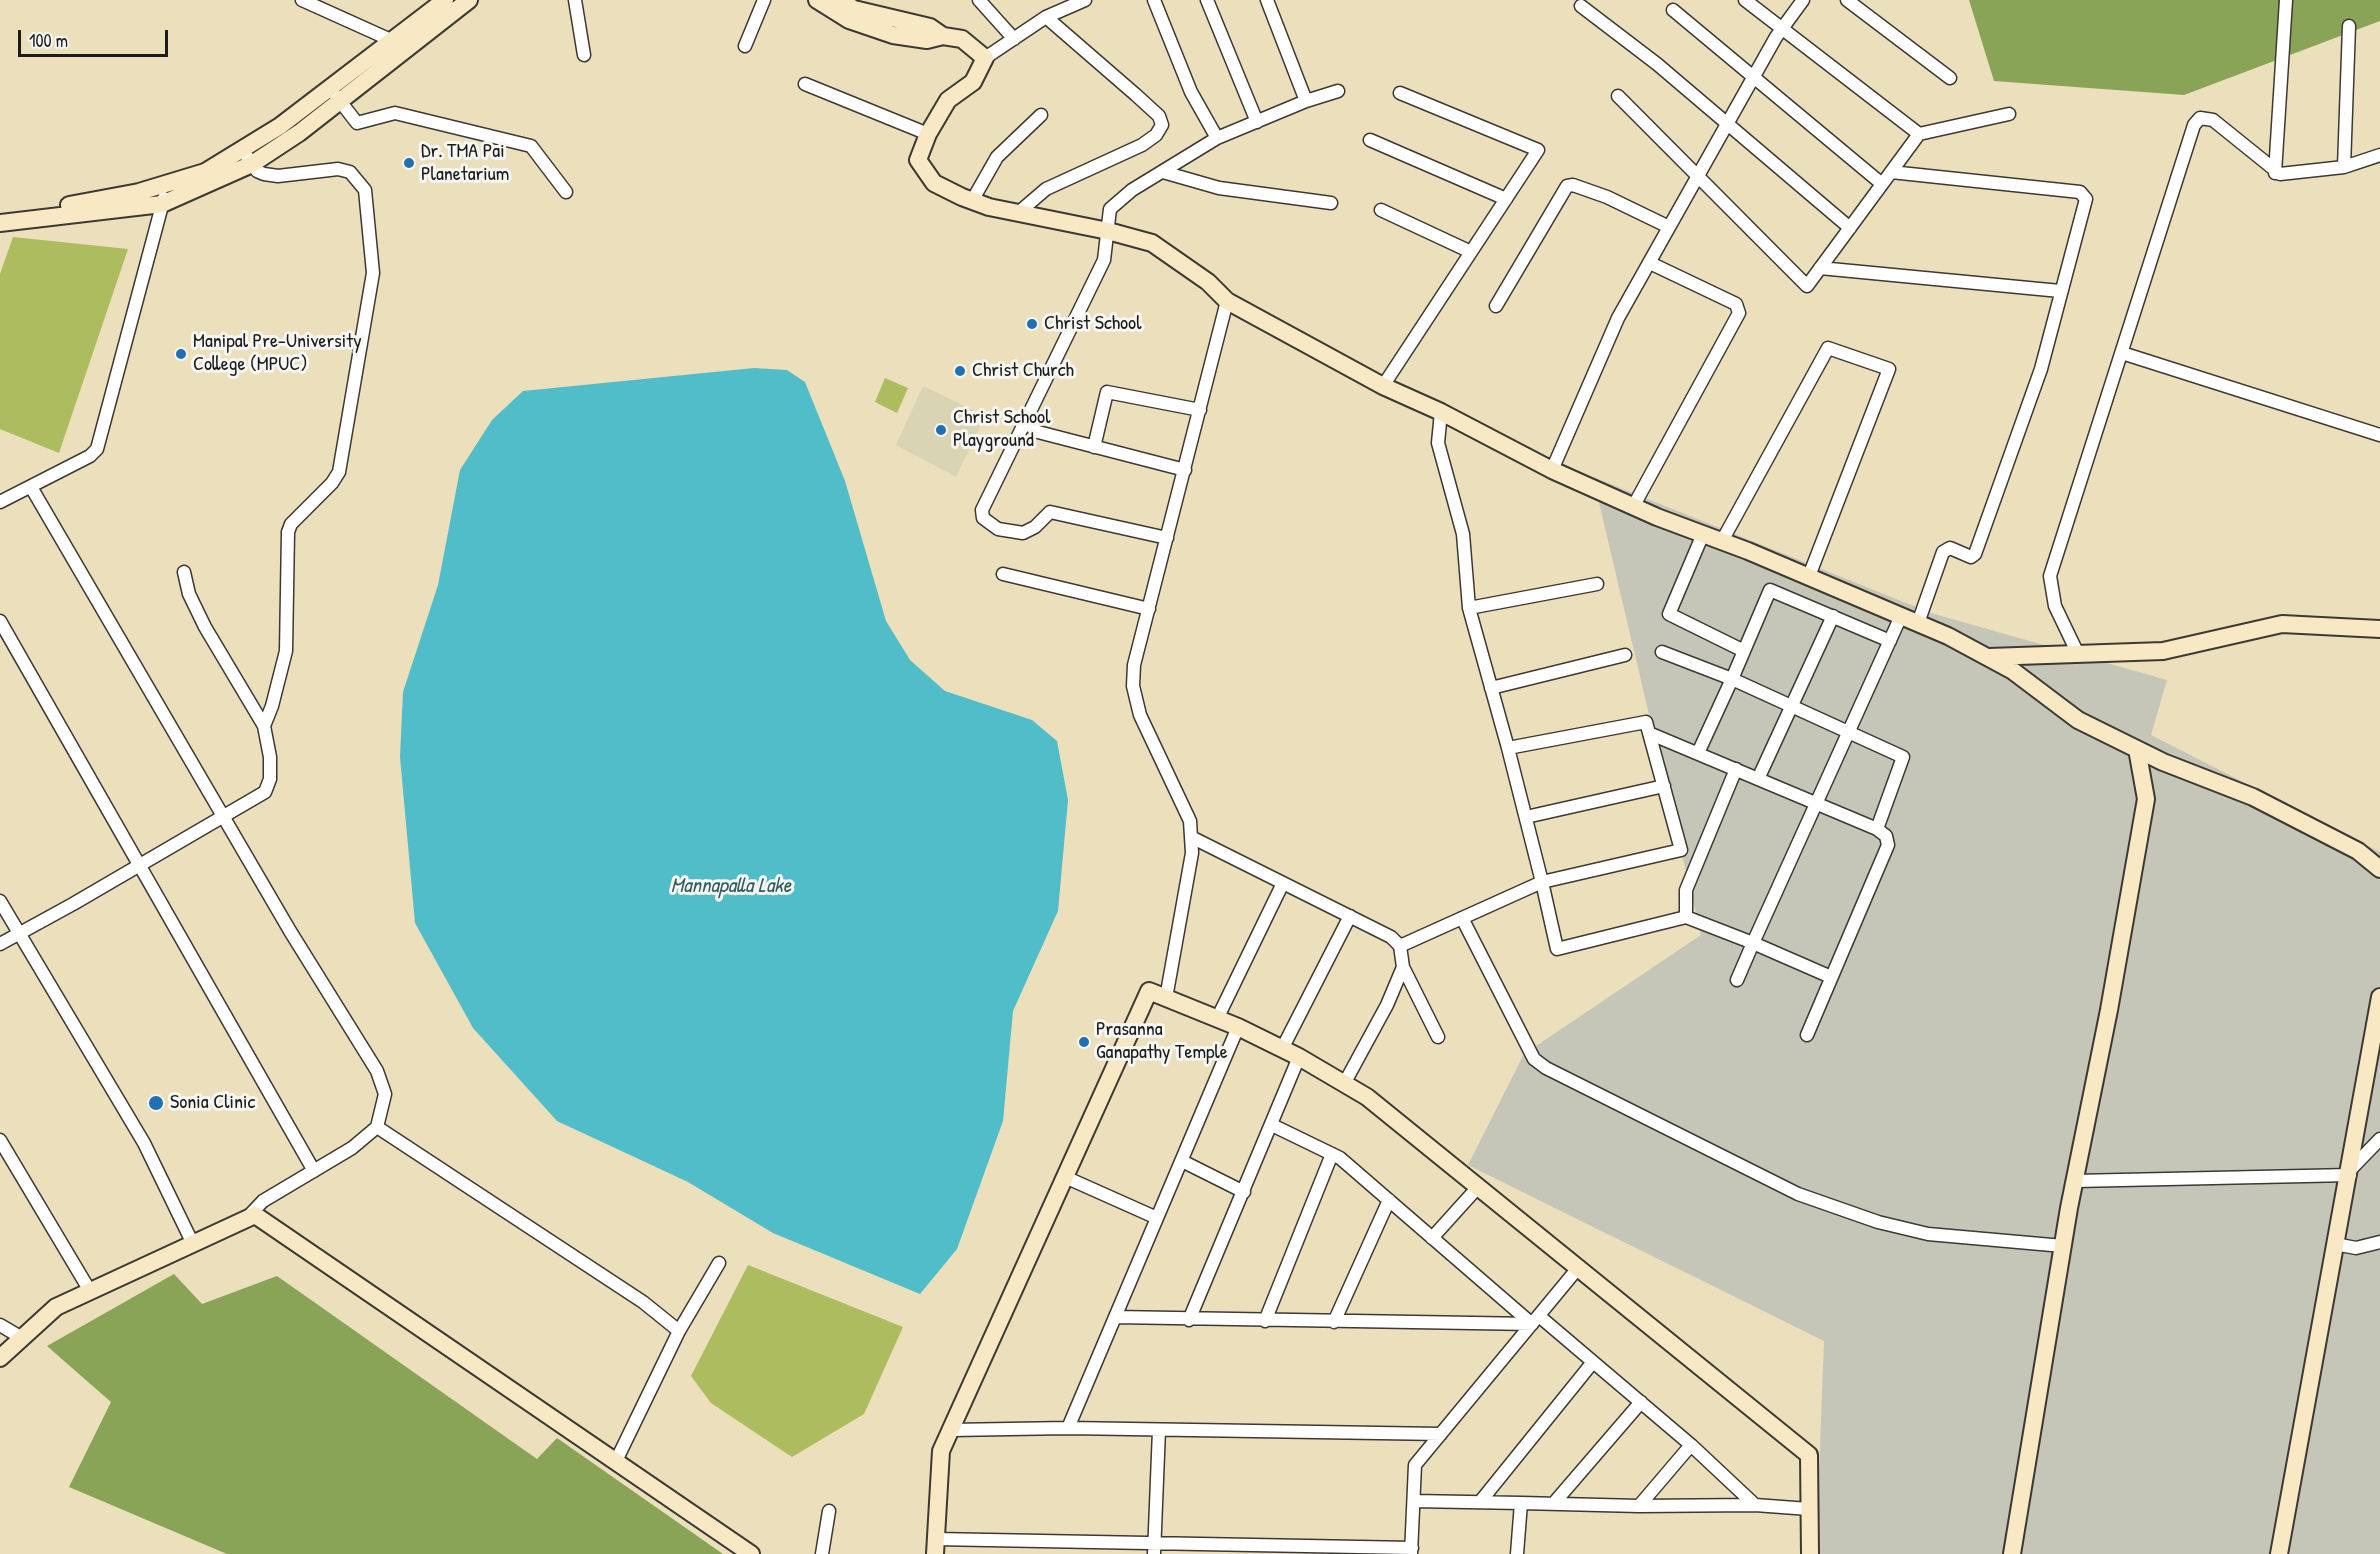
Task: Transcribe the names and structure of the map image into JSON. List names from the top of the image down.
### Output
{
  "water": ["Mannapalla Lake"],
  "places": [
    "Dr. TMA Pai Planetarium",
    "Christ School",
    "Manipal Pre-University College (MPUC)",
    "Christ Church",
    "Christ School Playground",
    "Prasanna Ganapathy Temple",
    "Sonia Clinic"
  ],
  "scale_bar": "100 m"
}
